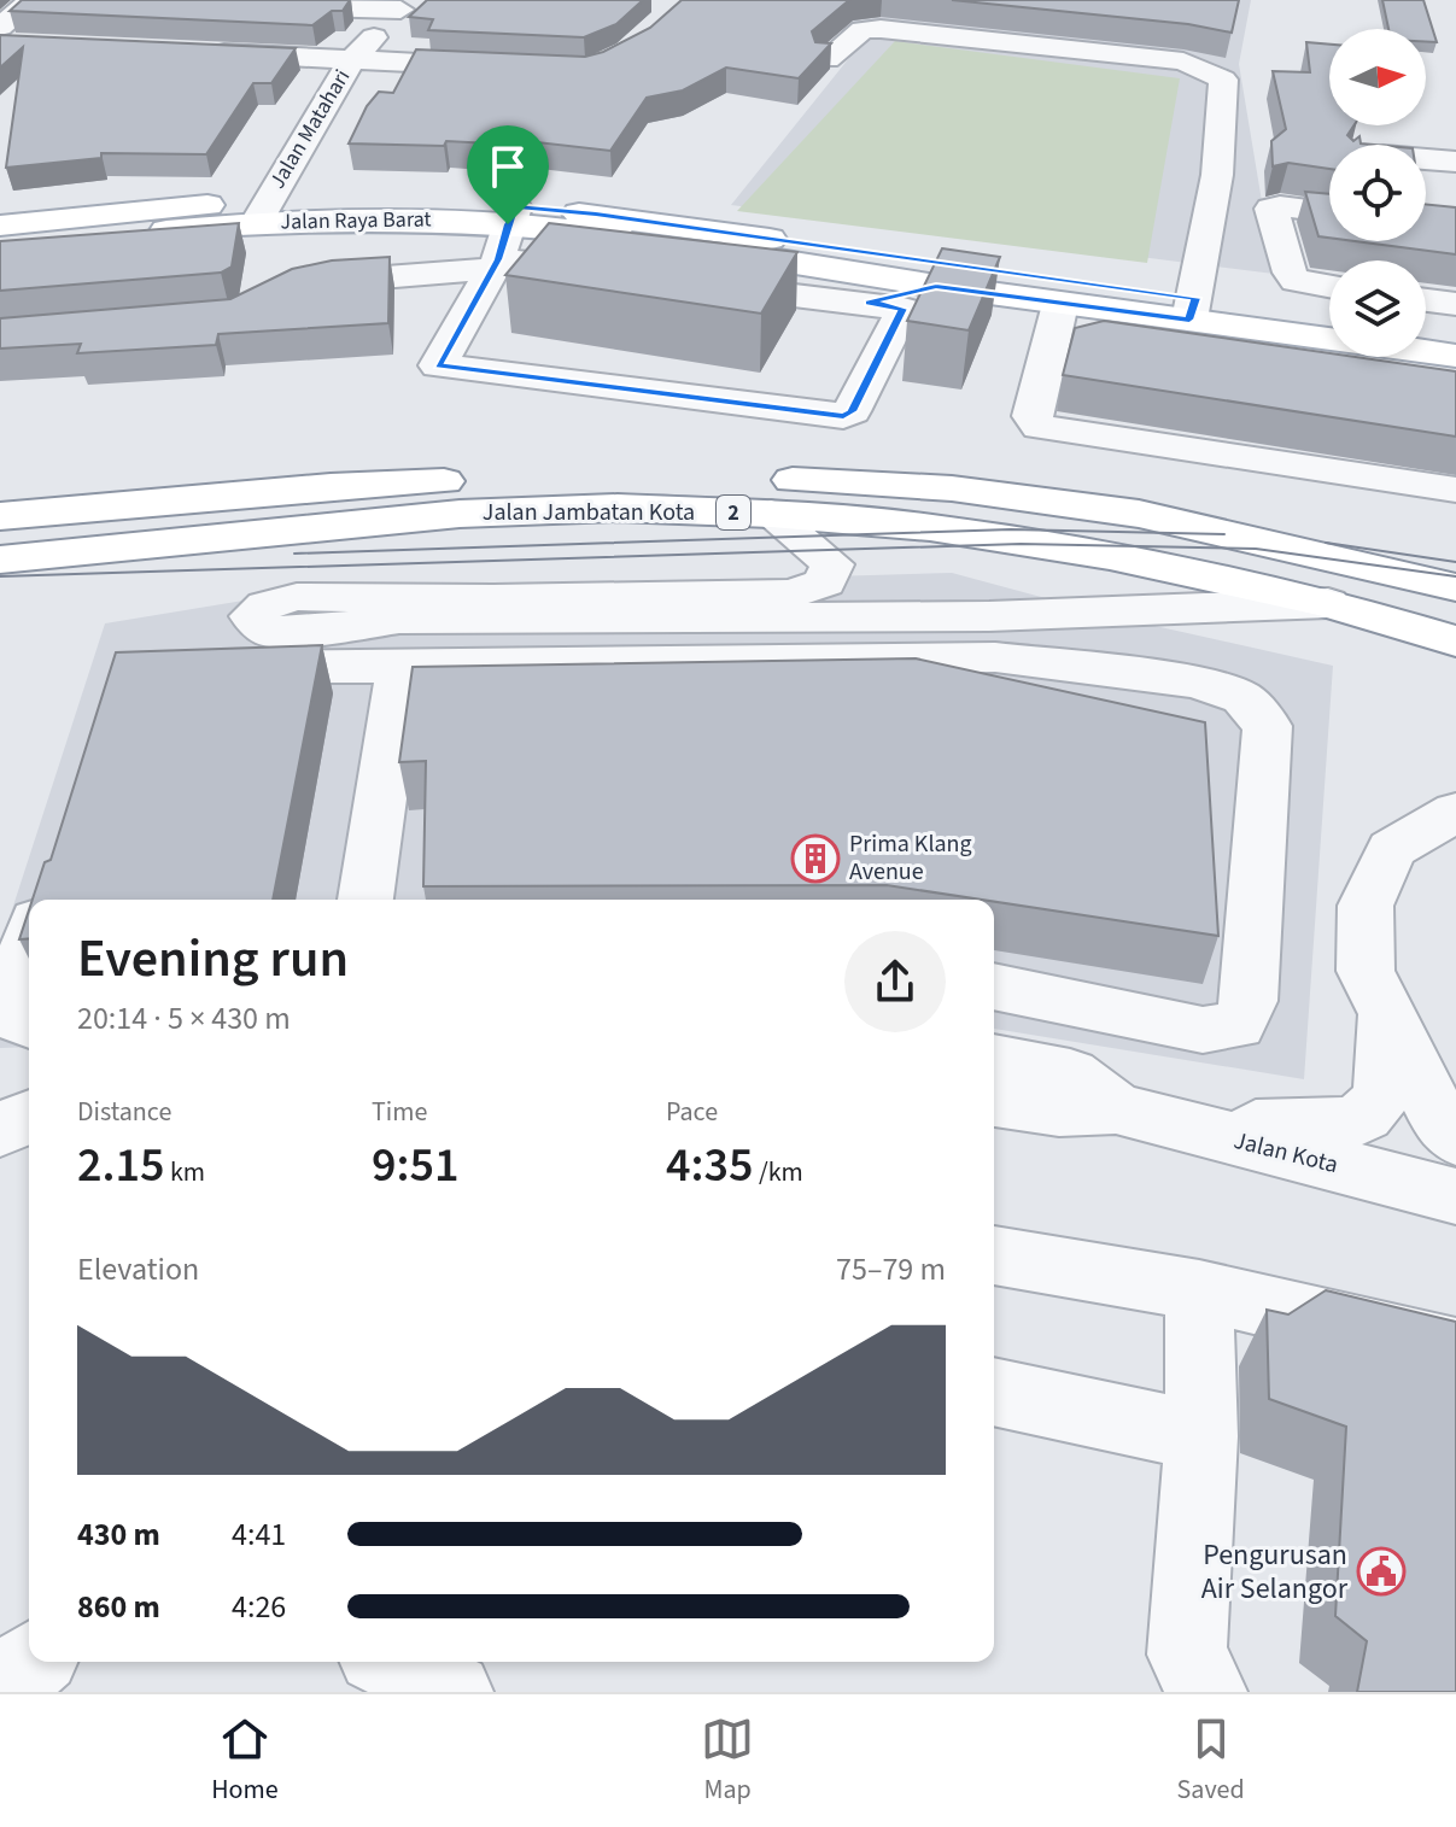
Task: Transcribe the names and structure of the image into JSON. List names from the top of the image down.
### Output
{
  "streets": {
    "main road": ["Jalan Raya Barat", "Jalan Jambatan Kota", "2"],
    "street": ["Jalan Matahari", "Jalan Kota"]
  },
  "crossings": [
    ["Jalan Matahari", "Jalan Raya Barat"]
  ],
  "places": {
    "building": ["Prima Klang Avenue"],
    "public building": ["Pengurusan Air Selangor"]
  },
  "north": "right",
  "page": {
    "heading": ["Evening run", "20:14 · 5 × 430 m"],
    "stats": [
      ["Distance", "2.15 km"],
      ["Time", "9:51"],
      ["Pace", "4:35 /km"]
    ],
    "chart": ["Elevation", "75–79 m"],
    "list": [
      {
        "name": "430 m",
        "note": "4:41"
      },
      {
        "name": "860 m",
        "note": "4:26"
      }
    ],
    "tabs": ["Home", "Map", "Saved"]
  }
}
